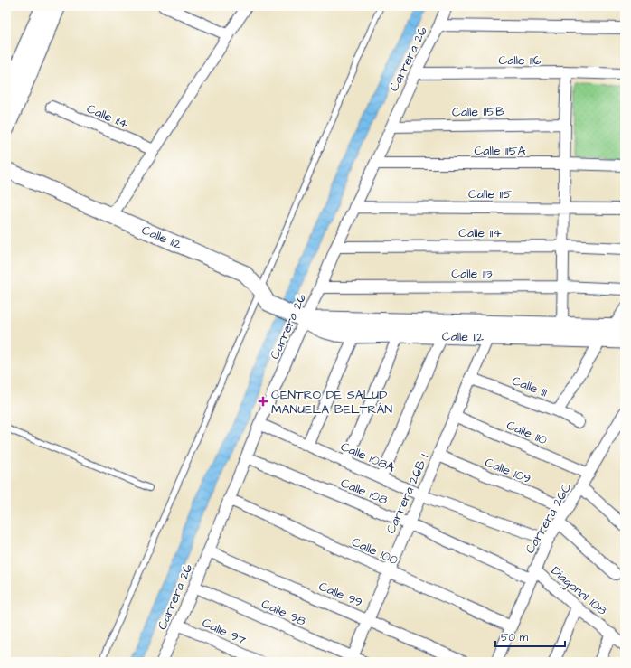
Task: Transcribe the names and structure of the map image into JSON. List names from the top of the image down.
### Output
{
  "streets": {
    "street": [
      "Carrera 26",
      "Calle 116",
      "Calle 115B",
      "Calle 114",
      "Calle 115A",
      "Calle 115",
      "Calle 112",
      "Calle 113",
      "Calle 111",
      "Calle 110",
      "Calle 108A",
      "Calle 109",
      "Calle 108",
      "Carrera 26B 1",
      "Carrera 26C",
      "Calle 100",
      "Diagonal 108",
      "Calle 99",
      "Calle 98",
      "Calle 97"
    ]
  },
  "crossings": [
    ["Carrera 26", "Calle 116"],
    ["Carrera 26", "Calle 115B"],
    ["Carrera 26", "Calle 114"],
    ["Carrera 26", "Calle 115A"],
    ["Carrera 26", "Calle 115"],
    ["Carrera 26", "Calle 112"],
    ["Carrera 26", "Calle 113"],
    ["Carrera 26", "Calle 108A"],
    ["Carrera 26", "Calle 108"],
    ["Carrera 26", "Calle 100"],
    ["Carrera 26", "Calle 99"],
    ["Carrera 26", "Calle 98"],
    ["Carrera 26", "Calle 97"],
    ["Calle 112", "Carrera 26B 1"],
    ["Calle 111", "Carrera 26B 1"],
    ["Calle 110", "Carrera 26B 1"],
    ["Calle 110", "Carrera 26C"],
    ["Calle 108A", "Carrera 26B 1"],
    ["Calle 108A", "Carrera 26C"],
    ["Calle 109", "Carrera 26B 1"],
    ["Calle 109", "Carrera 26C"],
    ["Calle 108", "Carrera 26B 1"],
    ["Calle 108", "Carrera 26C"],
    ["Calle 108", "Diagonal 108"],
    ["Carrera 26B 1", "Calle 100"],
    ["Carrera 26B 1", "Calle 99"],
    ["Carrera 26B 1", "Calle 98"],
    ["Carrera 26C", "Calle 100"],
    ["Carrera 26C", "Diagonal 108"]
  ],
  "places": {
    "health": ["CENTRO DE SALUD MANUELA BELTRÁN"]
  },
  "scale_bar": "50 m"
}
